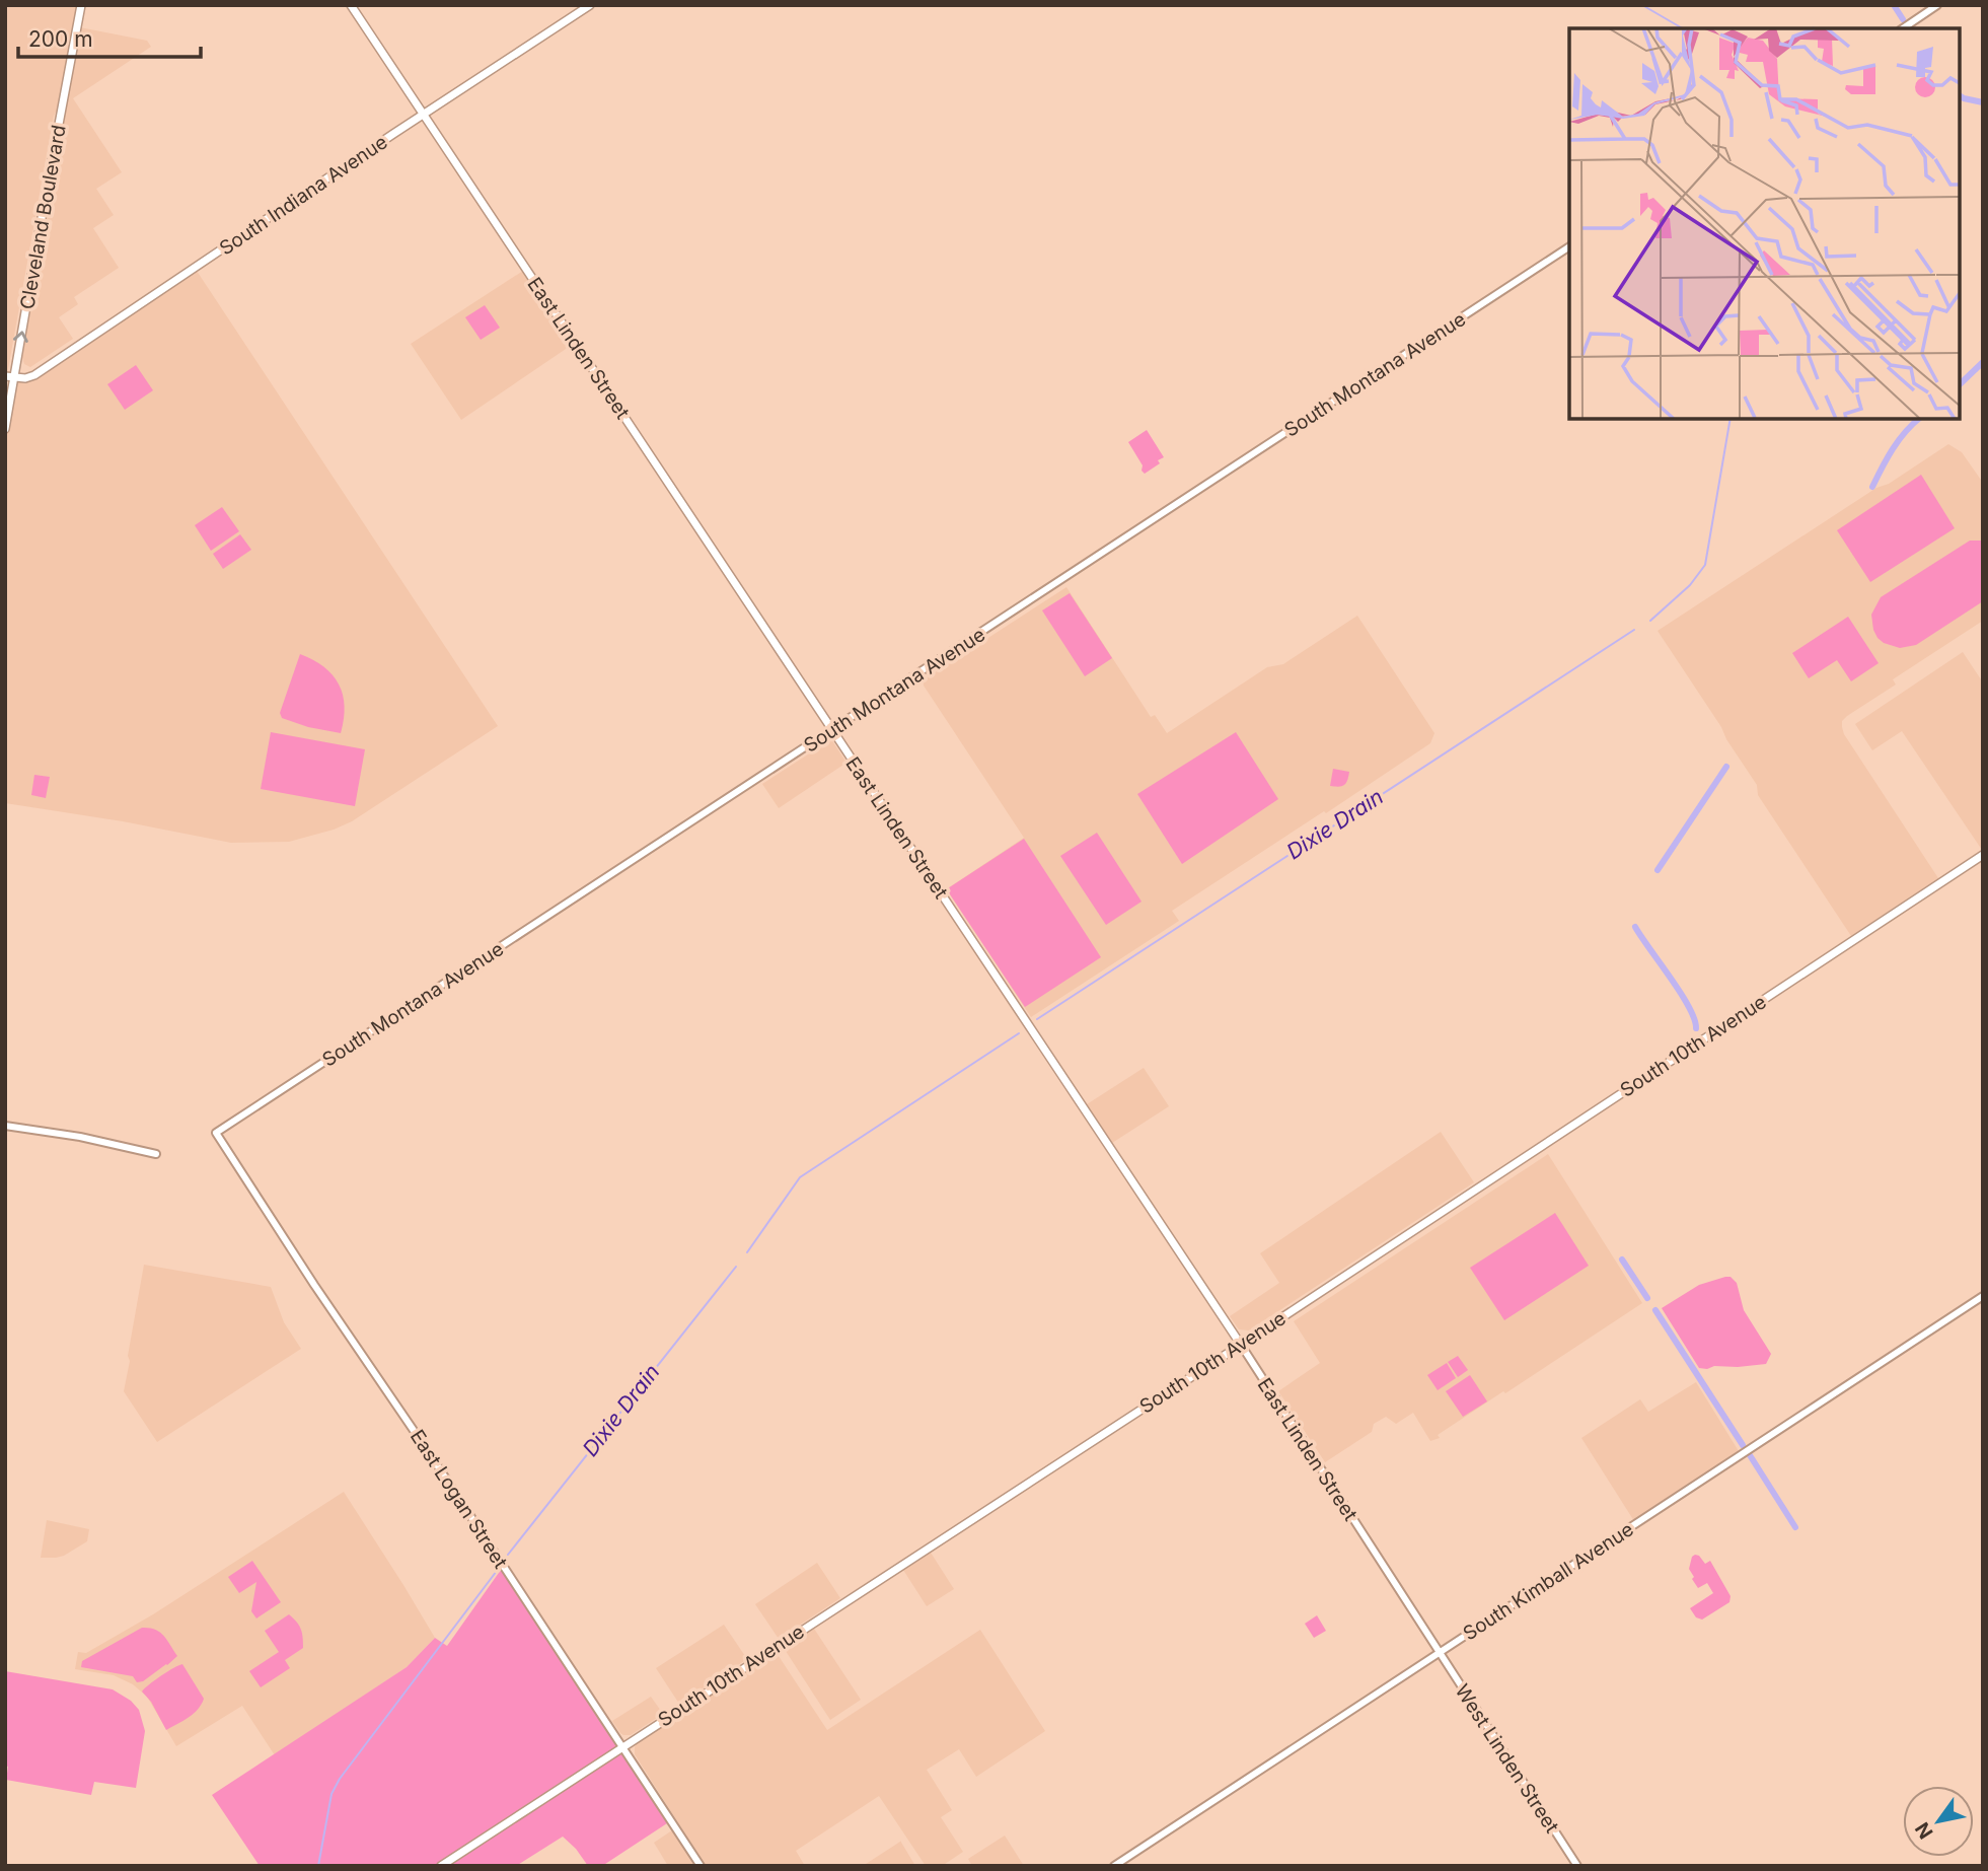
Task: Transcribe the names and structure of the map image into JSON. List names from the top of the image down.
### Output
{
  "streets": {
    "main road": [
      "South Indiana Avenue",
      "Cleveland Boulevard",
      "East Linden Street",
      "South 10th Avenue"
    ],
    "street": [
      "South Montana Avenue",
      "East Logan Street",
      "South Kimball Avenue",
      "West Linden Street"
    ]
  },
  "crossings": [
    ["South Indiana Avenue", "Cleveland Boulevard"],
    ["South Indiana Avenue", "East Linden Street"],
    ["East Linden Street", "South Montana Avenue"],
    ["East Linden Street", "South 10th Avenue"],
    ["East Linden Street", "South Kimball Avenue"],
    ["East Linden Street", "West Linden Street"],
    ["South Montana Avenue", "East Logan Street"],
    ["South 10th Avenue", "East Logan Street"],
    ["South Kimball Avenue", "West Linden Street"]
  ],
  "one_way": ["Cleveland Boulevard"],
  "water": ["Dixie Drain"],
  "scale_bar": "200 m",
  "north": "bottom left"
}
